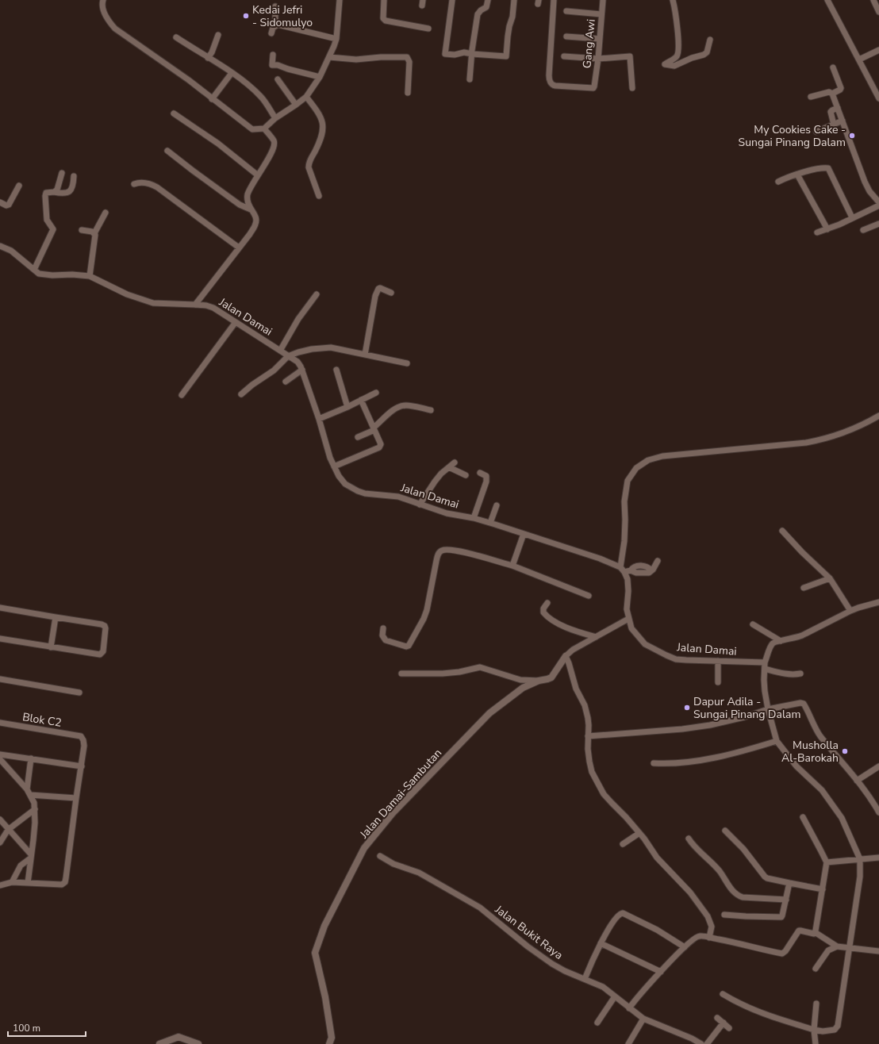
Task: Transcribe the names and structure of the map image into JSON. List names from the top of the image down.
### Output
{
  "streets": {
    "street": [
      "Gang Awi",
      "Jalan Damai",
      "Blok C2",
      "Jalan Damai-Sambutan",
      "Jalan Bukit Raya"
    ]
  },
  "places": [
    "Kedai Jefri - Sidomulyo",
    "My Cookies Cake - Sungai Pinang Dalam",
    "Dapur Adila - Sungai Pinang Dalam",
    "Musholla Al-Barokah"
  ],
  "scale_bar": "100 m"
}
